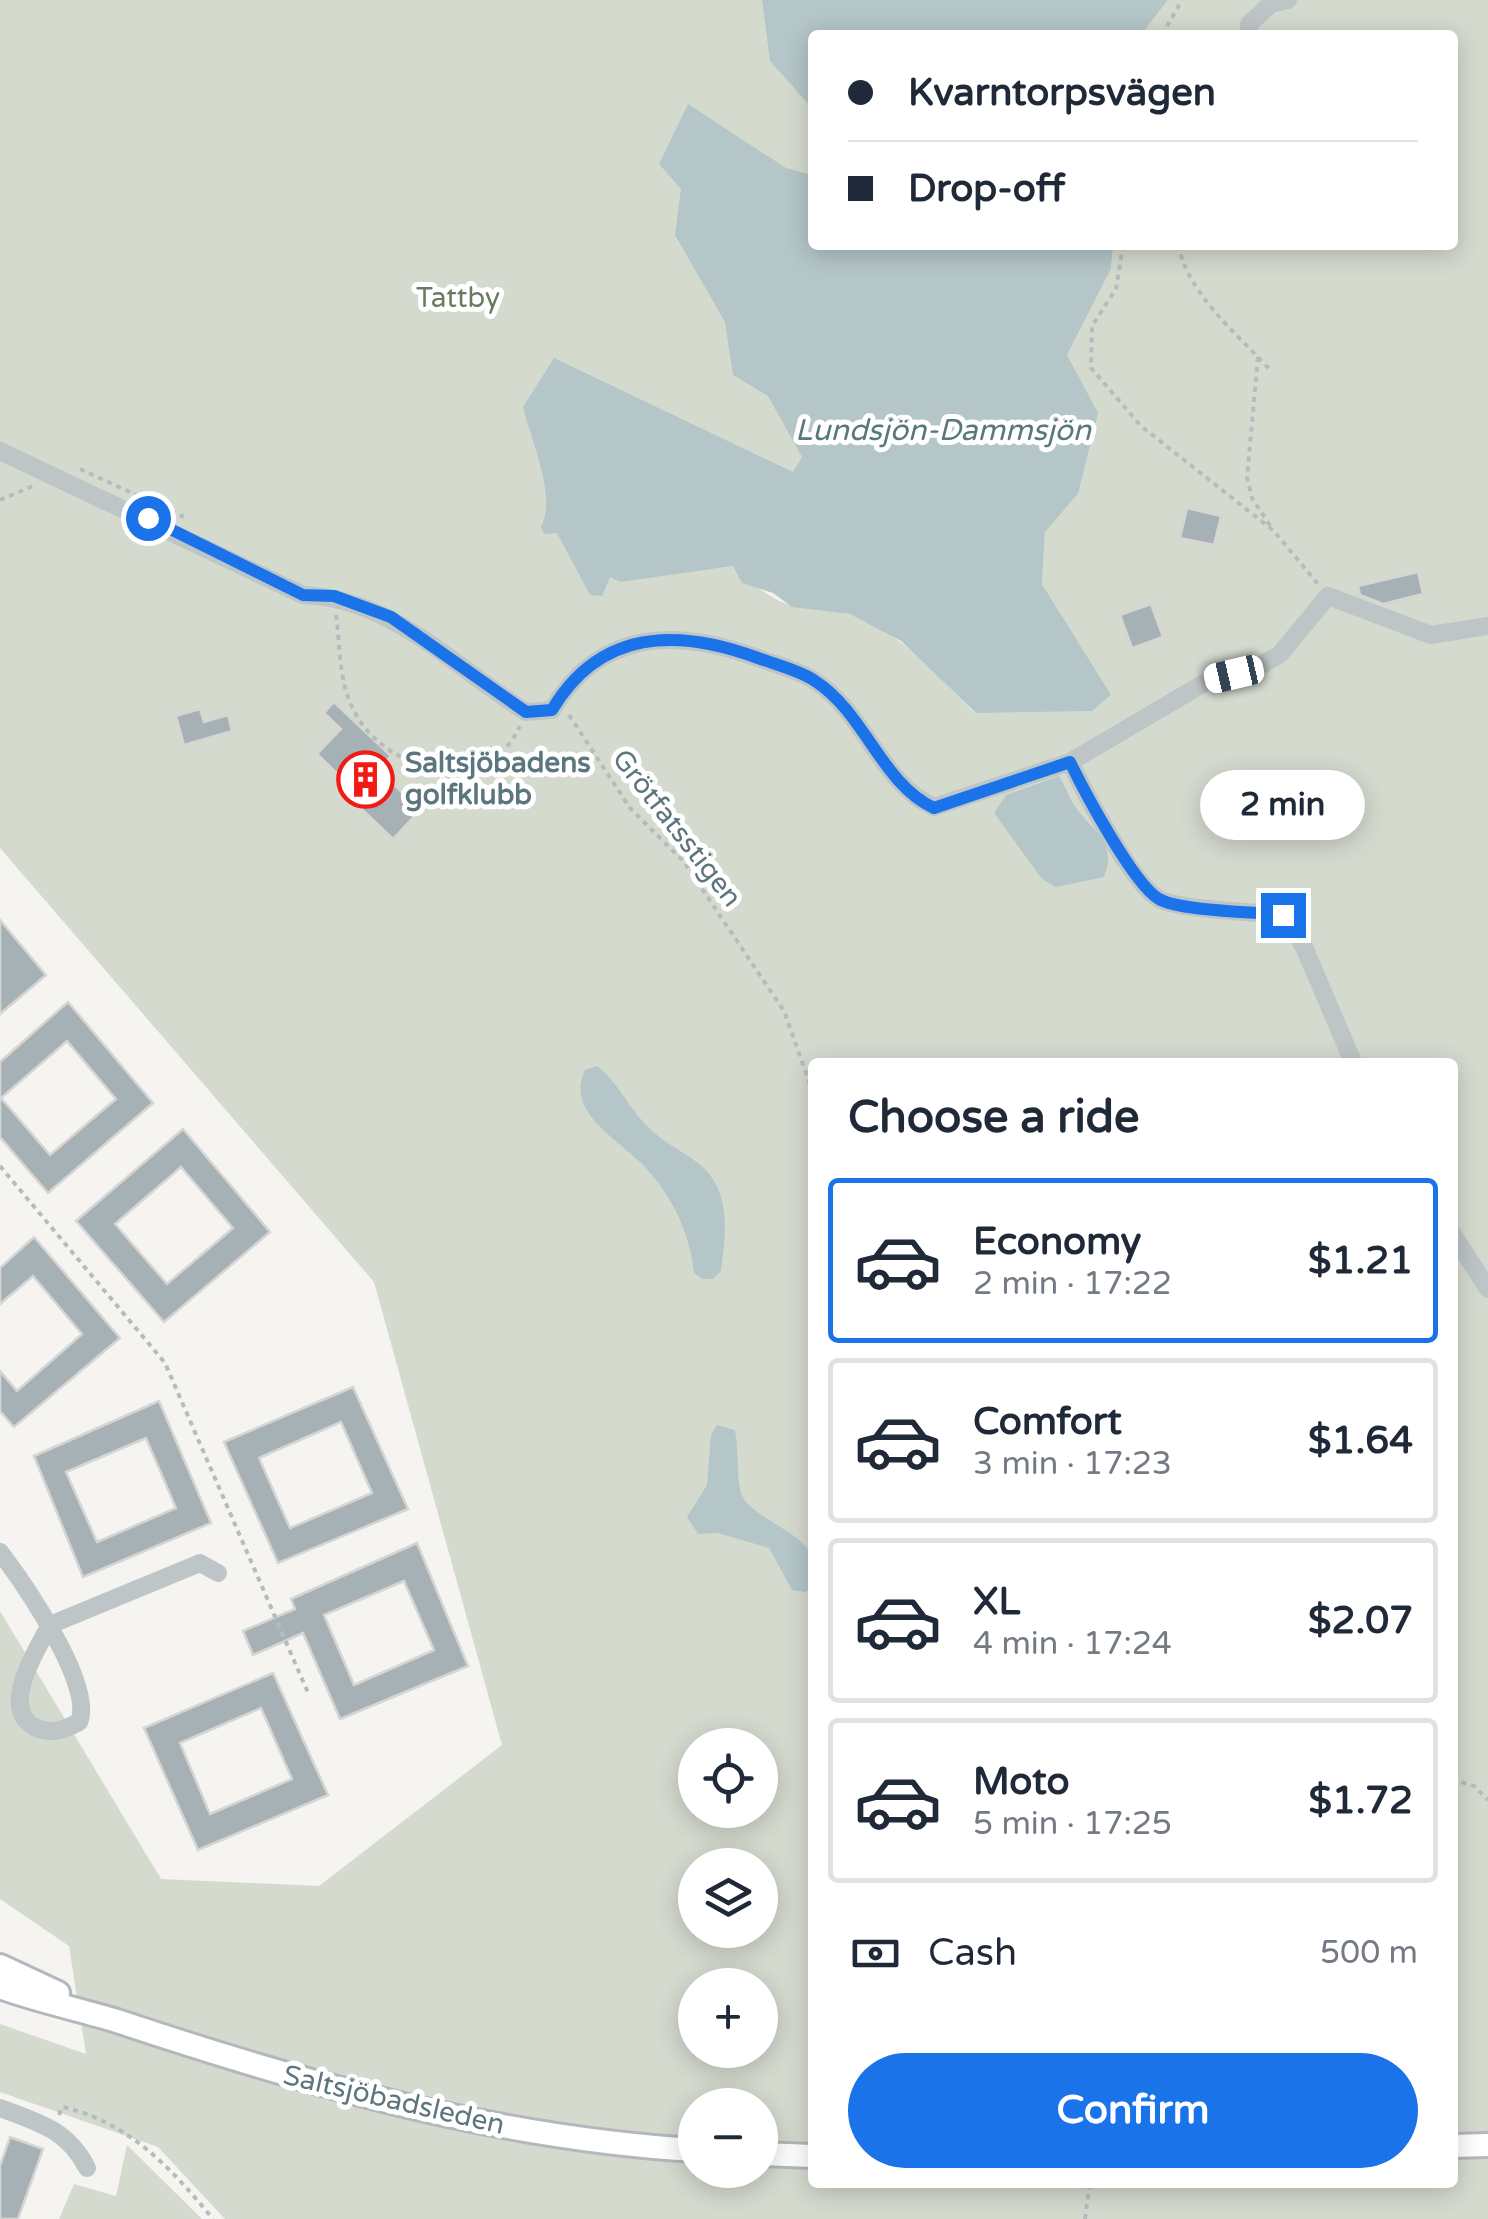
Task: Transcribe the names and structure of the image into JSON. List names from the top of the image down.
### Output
{
  "streets": {
    "main road": ["Saltsjöbadsleden"],
    "path": ["Grötfatsstigen"]
  },
  "water": ["Lundsjön-Dammsjön"],
  "parks": ["Tattby"],
  "places": {
    "building": ["Saltsjöbadens golfklubb"]
  },
  "page": {
    "banner": ["Kvarntorpsvägen", "Drop-off"],
    "bubble": "2 min",
    "heading": "Choose a ride",
    "list": [
      {
        "name": "Economy",
        "note": "2 min · 17:22",
        "value": "$1.21"
      },
      {
        "name": "Comfort",
        "note": "3 min · 17:23",
        "value": "$1.64"
      },
      {
        "name": "XL",
        "note": "4 min · 17:24",
        "value": "$2.07"
      },
      {
        "name": "Moto",
        "note": "5 min · 17:25",
        "value": "$1.72"
      }
    ],
    "map_buttons": ["+", "−"],
    "pay": ["Cash", "500 m"],
    "buttons": "Confirm"
  }
}
